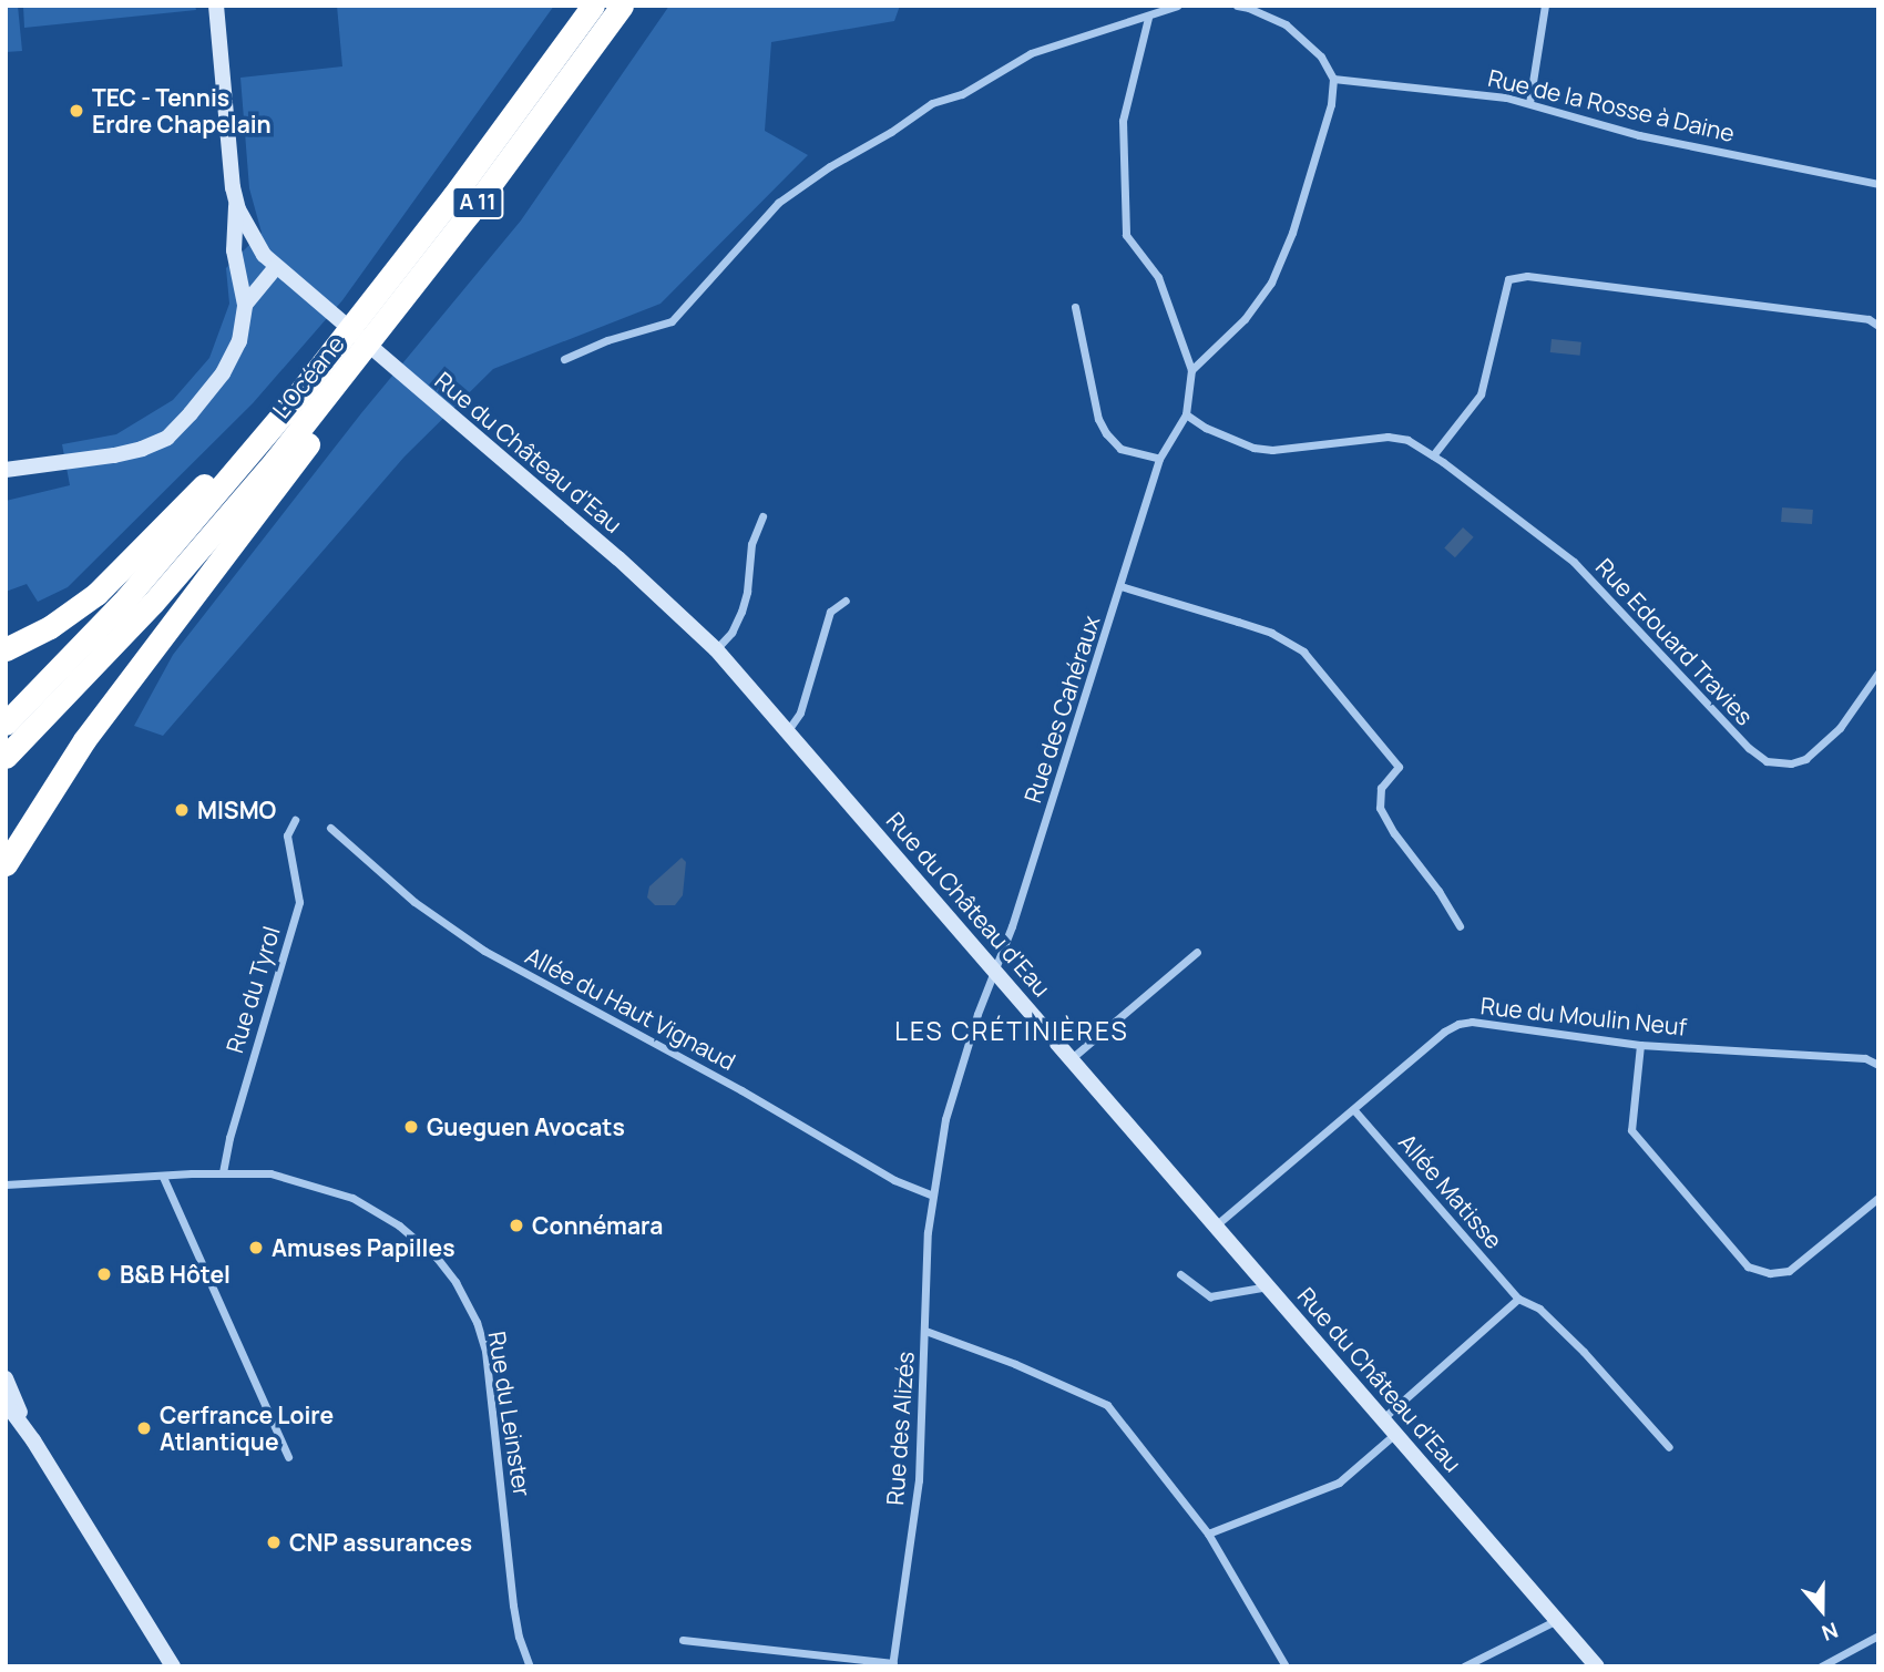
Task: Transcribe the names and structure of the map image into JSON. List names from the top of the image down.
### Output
{
  "streets": {
    "highway": ["A 11", "L’Océane"],
    "street": [
      "Rue de la Rosse à Daine",
      "Rue du Château d'Eau",
      "Rue Edouard Travies",
      "Rue des Cahéraux",
      "Rue du Tyrol",
      "Allée du Haut Vignaud",
      "Rue du Moulin Neuf",
      "Allée Matisse",
      "Rue du Leinster",
      "Rue des Alizés"
    ]
  },
  "crossings": [
    ["Rue du Château d'Eau", "Rue des Cahéraux"],
    ["Rue du Château d'Eau", "Rue du Moulin Neuf"],
    ["Rue Edouard Travies", "Rue des Cahéraux"],
    ["Rue des Cahéraux", "Allée du Haut Vignaud"],
    ["Rue des Cahéraux", "Rue des Alizés"],
    ["Rue du Tyrol", "Rue du Leinster"],
    ["Allée du Haut Vignaud", "Rue des Alizés"],
    ["Rue du Moulin Neuf", "Allée Matisse"]
  ],
  "districts": ["LES CRÉTINIÈRES"],
  "places": [
    "TEC - Tennis Erdre Chapelain",
    "MISMO",
    "Gueguen Avocats",
    "Connémara",
    "Amuses Papilles",
    "B&B Hôtel",
    "Cerfrance Loire Atlantique",
    "CNP assurances"
  ],
  "north": "bottom"
}
